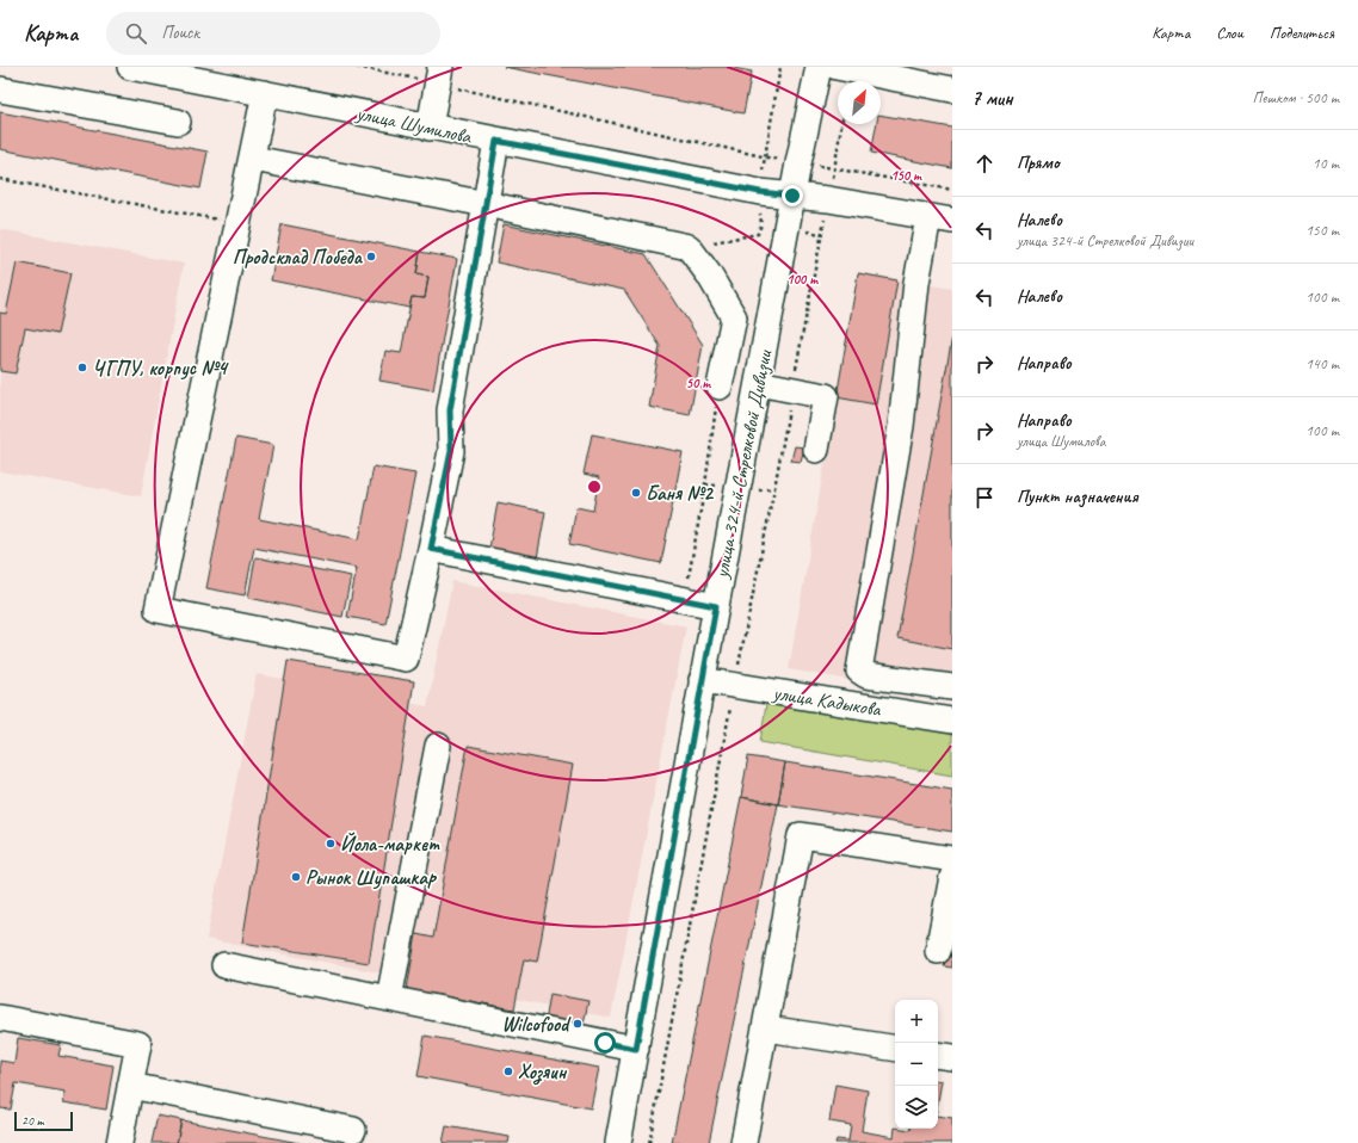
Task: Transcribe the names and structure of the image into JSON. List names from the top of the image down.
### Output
{
  "streets": {
    "street": ["улица Шумилова", "улица 324-й Стрелковой Дивизии", "улица Кадыкова"]
  },
  "crossings": [
    ["улица Шумилова", "улица 324-й Стрелковой Дивизии"],
    ["улица 324-й Стрелковой Дивизии", "улица Кадыкова"]
  ],
  "places": [
    "Продсклад Победа",
    "ЧГПУ, корпус №4",
    "Баня №2",
    "Йола-маркет",
    "Рынок Шупашкар",
    "Wilcofood",
    "Хозяин"
  ],
  "scale_bar": "20 m",
  "north": "top right",
  "page": {
    "header": "Карта",
    "search": "Поиск",
    "nav": ["Карта", "Слои", "Поделиться"],
    "heading": ["7 мин", "Пешком · 500 m"],
    "list": [
      ["Прямо", "10 m"],
      ["Налево", "улица 324-й Стрелковой Дивизии", "150 m"],
      ["Налево", "100 m"],
      ["Направо", "140 m"],
      ["Направо", "улица Шумилова", "100 m"],
      "Пункт назначения"
    ],
    "map_buttons": ["+", "−"],
    "scale": "20 m"
  },
  "rings": ["150 m", "100 m", "50 m"]
}
